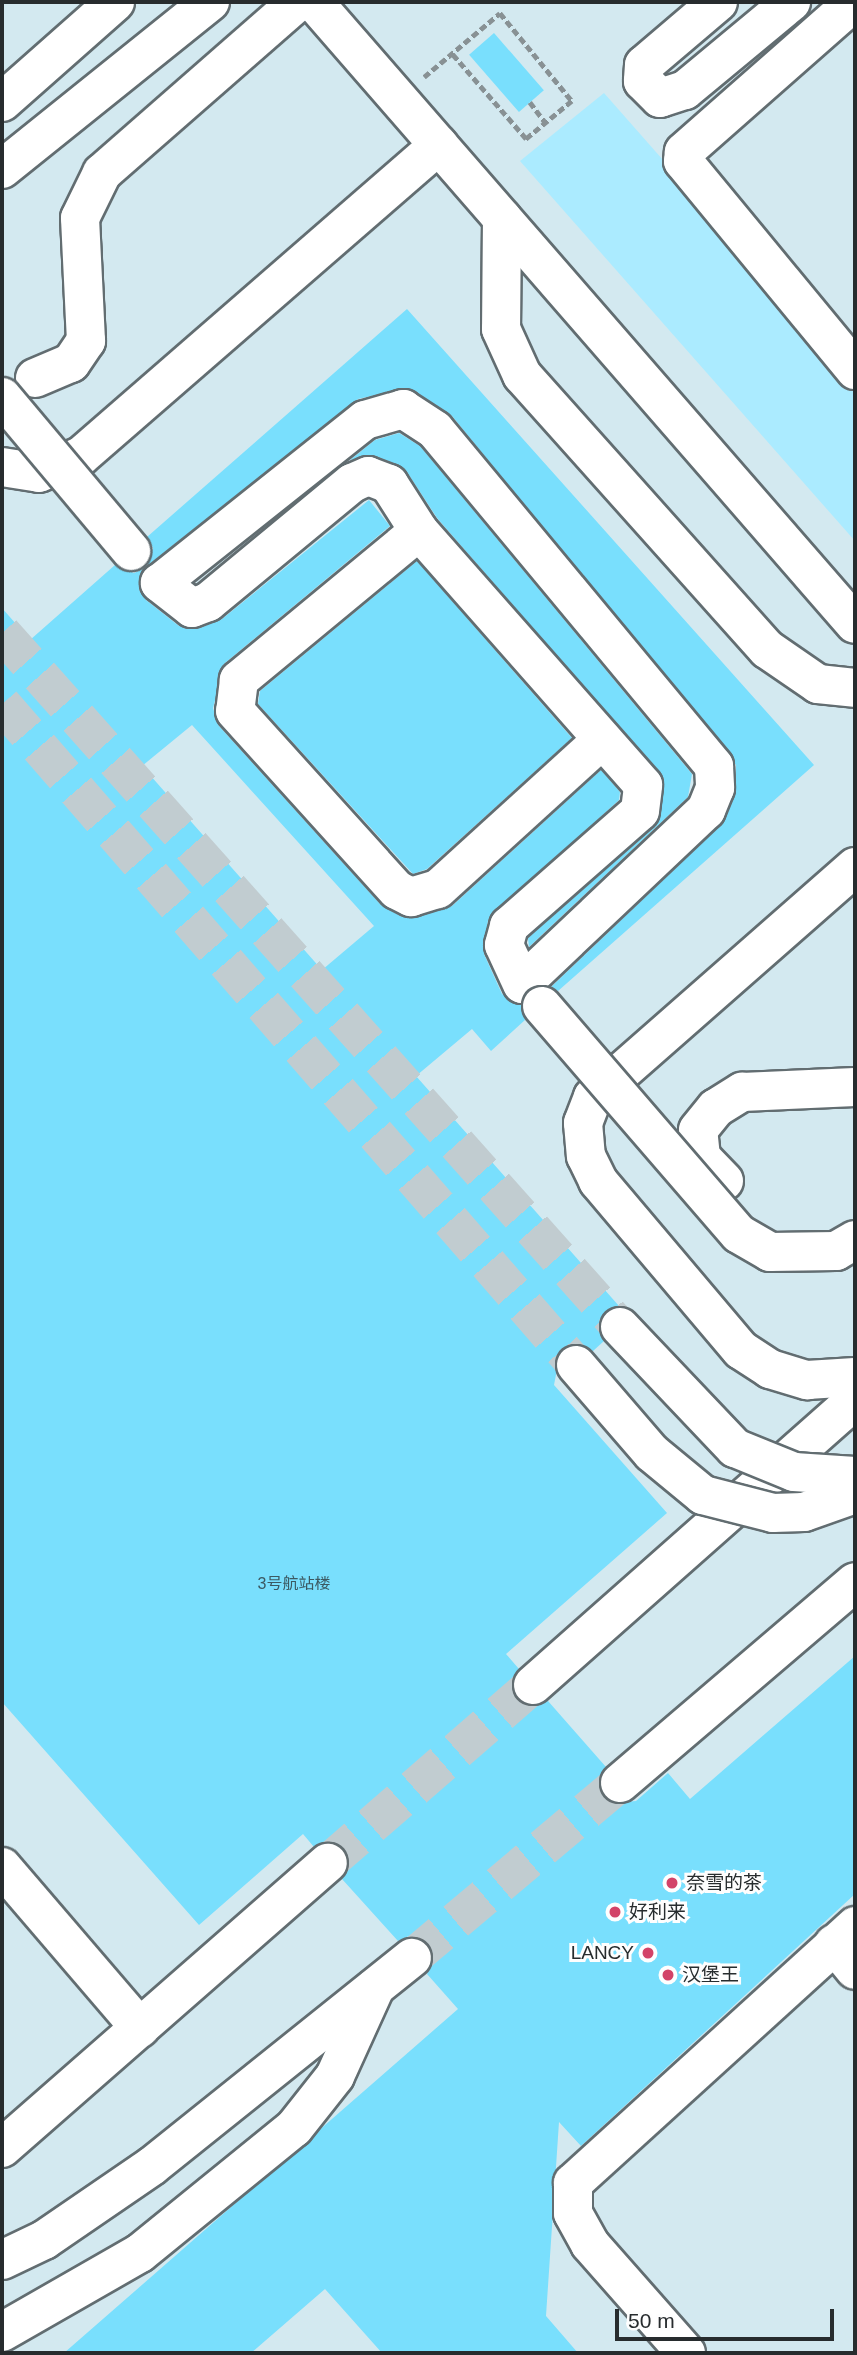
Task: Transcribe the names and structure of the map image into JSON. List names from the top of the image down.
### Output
{
  "places": [
    "奈雪的茶",
    "好利来",
    "LANCY",
    "汉堡王"
  ],
  "house_numbers": ["3号航站楼"],
  "scale_bar": "50 m"
}
